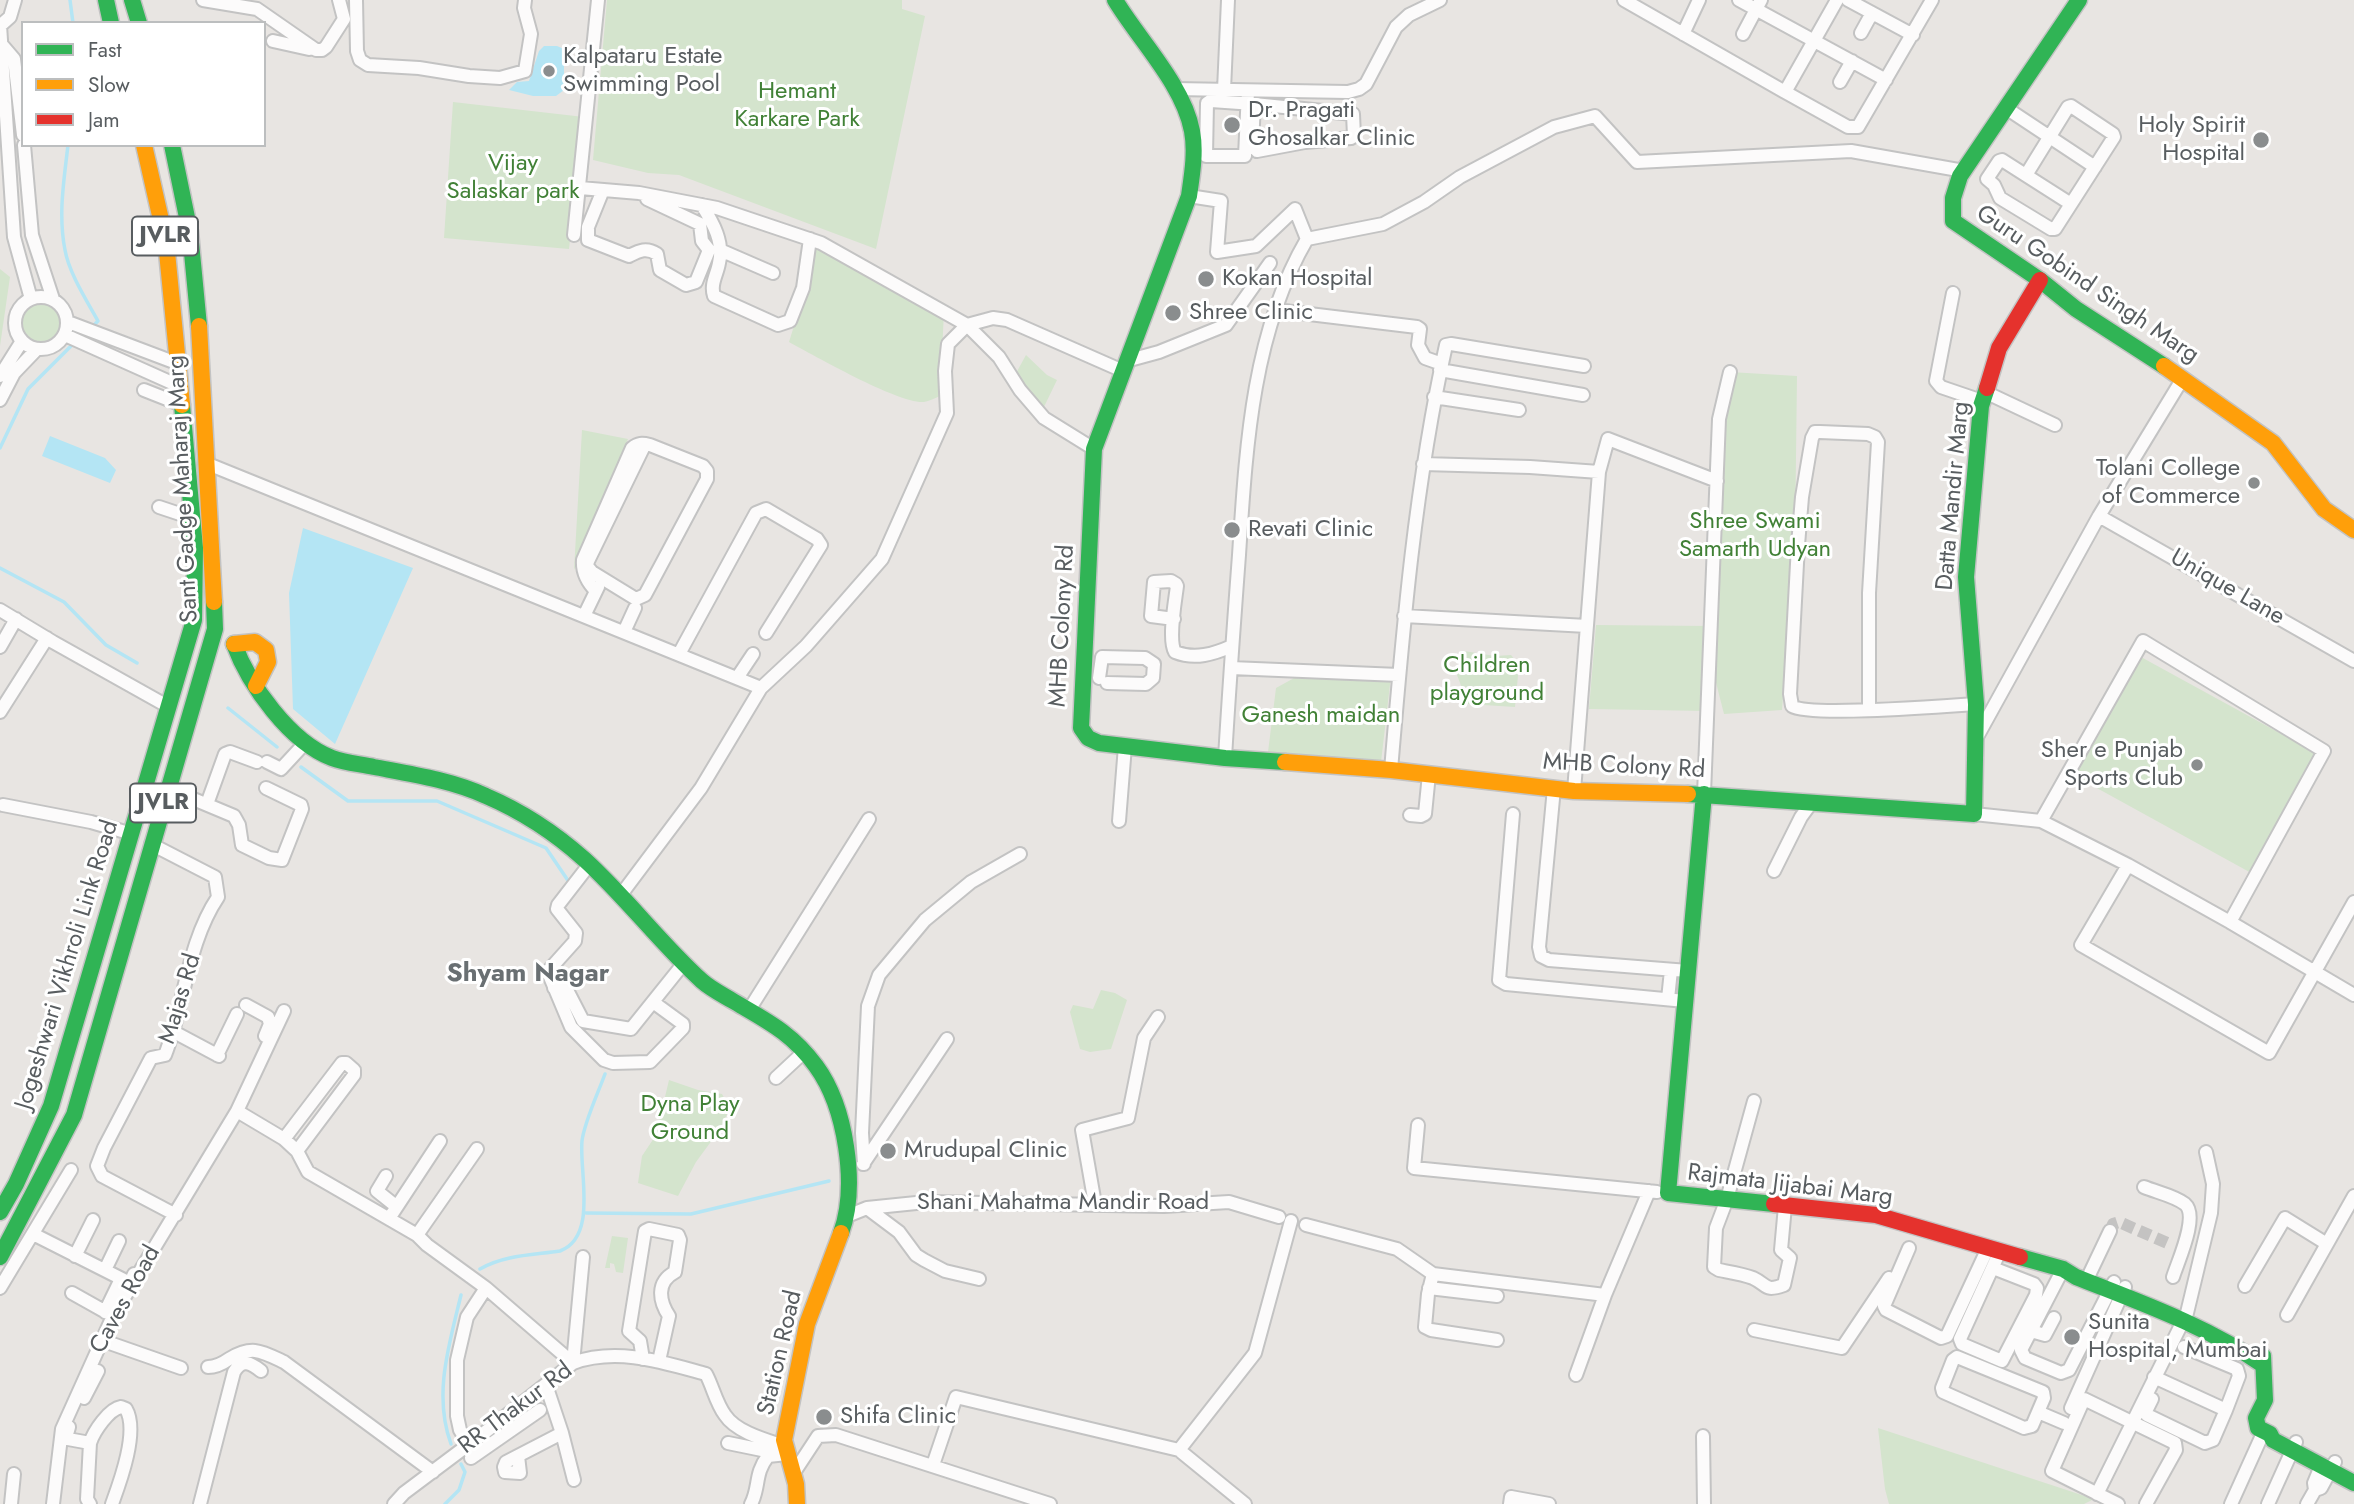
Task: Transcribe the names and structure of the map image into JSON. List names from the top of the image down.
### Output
{
  "streets": {
    "street": [
      "JVLR",
      "Guru Gobind Singh Marg",
      "Sant Gadge Maharaj Marg",
      "Datta Mandir Marg",
      "Unique Lane",
      "MHB Colony Rd",
      "Jogeshwari Vikhroli Link Road",
      "Majas Rd",
      "Rajmata Jijabai Marg",
      "Shani Mahatma Mandir Road",
      "Caves Road",
      "Station Road",
      "RR Thakur Rd"
    ]
  },
  "crossings": [
    ["Guru Gobind Singh Marg", "Datta Mandir Marg"],
    ["Sant Gadge Maharaj Marg", "Majas Rd"],
    ["Datta Mandir Marg", "MHB Colony Rd"],
    ["Majas Rd", "Caves Road"],
    ["Shani Mahatma Mandir Road", "Station Road"],
    ["Station Road", "RR Thakur Rd"]
  ],
  "districts": ["Shyam Nagar"],
  "parks": [
    "Hemant Karkare Park",
    "Vijay Salaskar park",
    "Shree Swami Samarth Udyan",
    "Children playground",
    "Ganesh maidan",
    "Dyna Play Ground"
  ],
  "places": [
    "Kalpataru Estate Swimming Pool",
    "Dr. Pragati Ghosalkar Clinic",
    "Holy Spirit Hospital",
    "Kokan Hospital",
    "Shree Clinic",
    "Tolani College of Commerce",
    "Revati Clinic",
    "Sher e Punjab Sports Club",
    "Mrudupal Clinic",
    "Sunita Hospital, Mumbai",
    "Shifa Clinic"
  ],
  "legend": ["Fast", "Slow", "Jam"]
}
